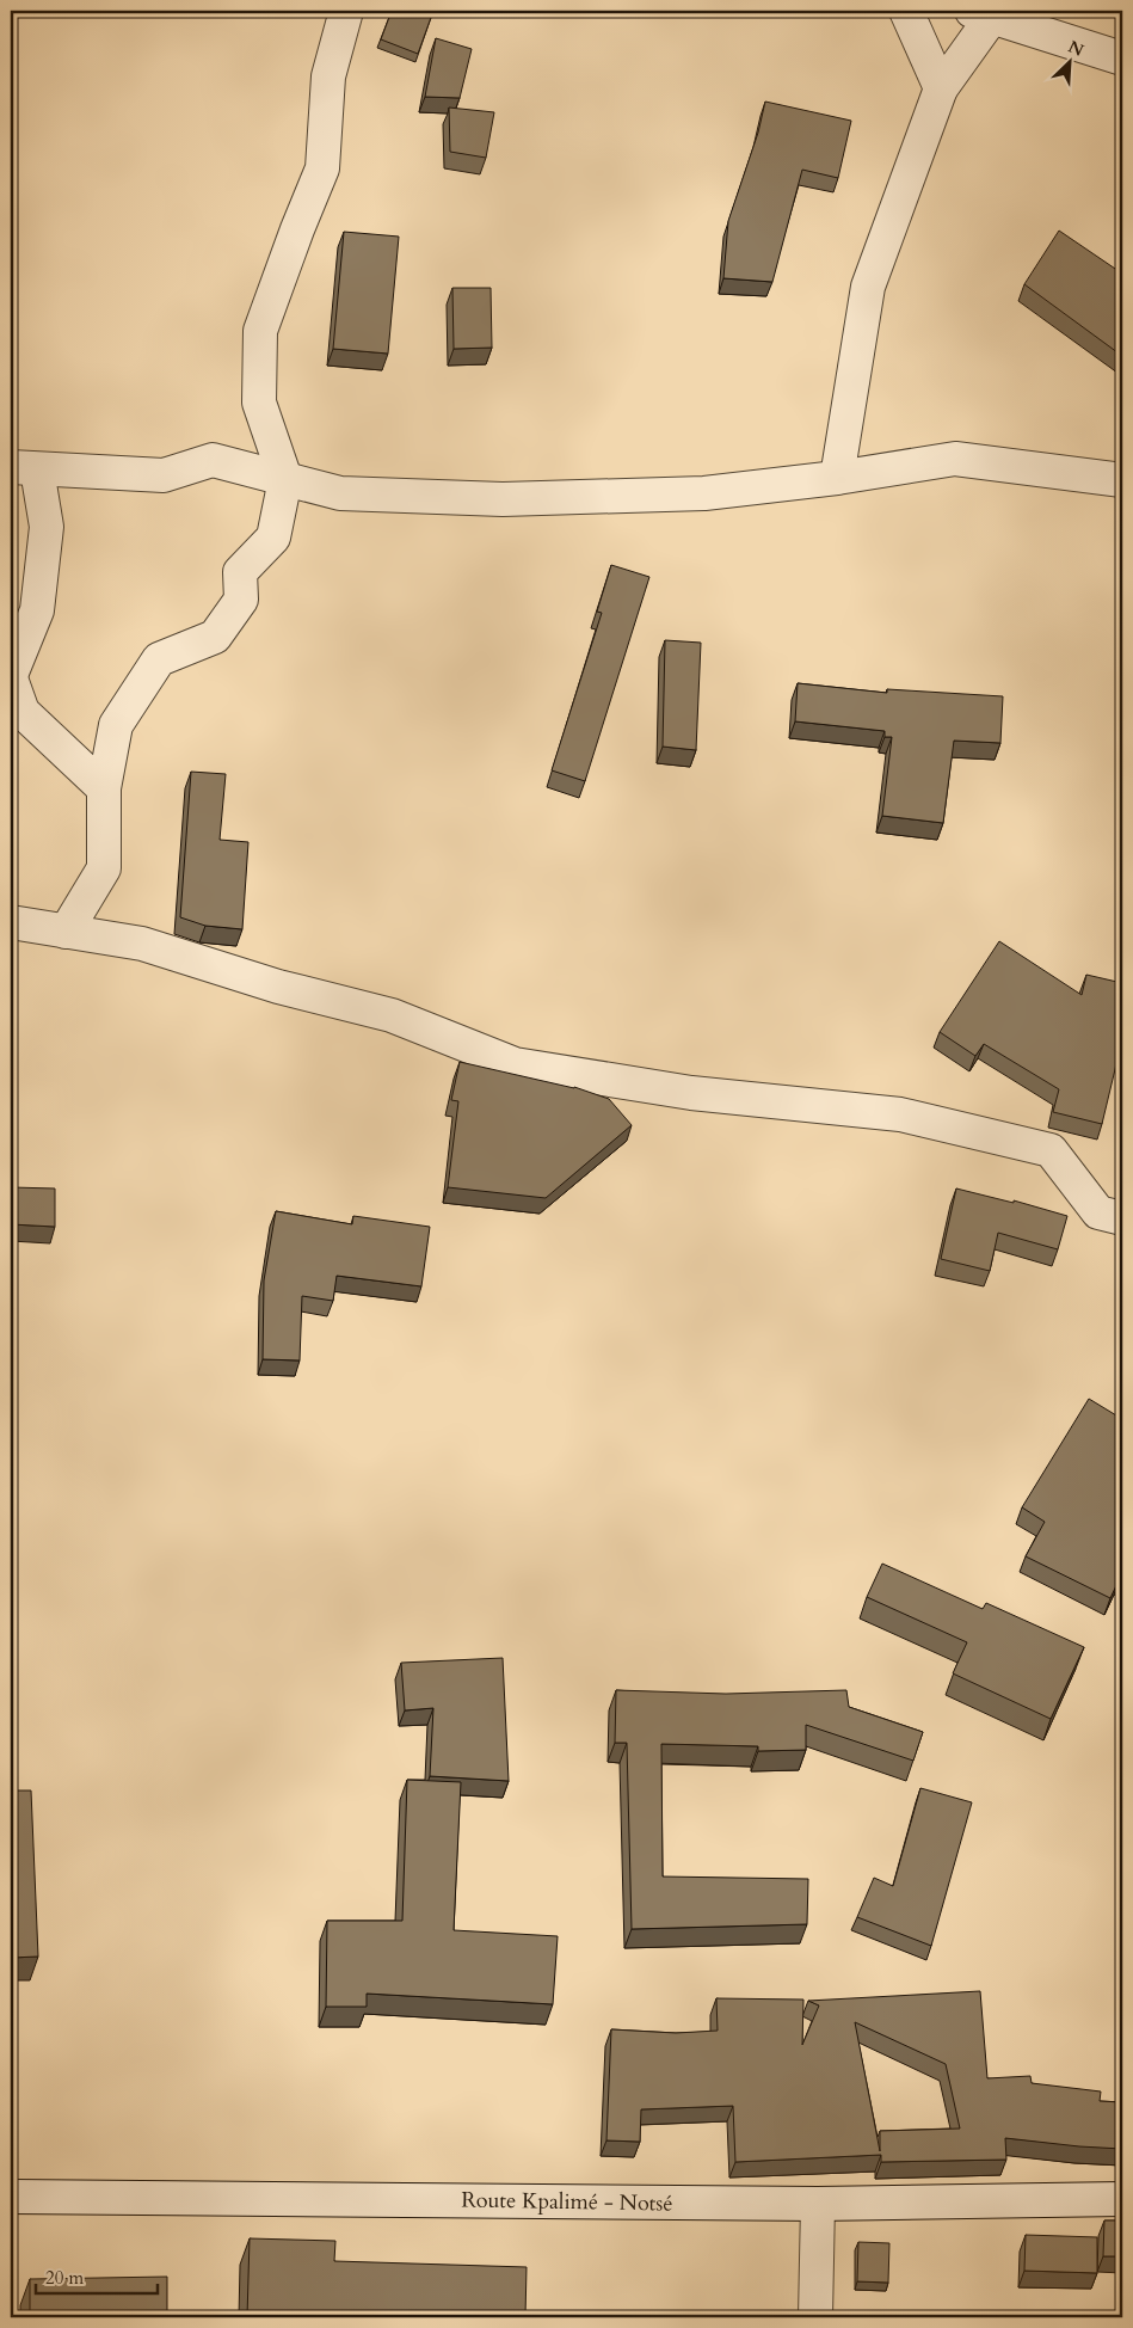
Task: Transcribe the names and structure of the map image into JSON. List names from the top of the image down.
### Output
{
  "streets": {
    "street": ["Route Kpalimé - Notsé"]
  },
  "scale_bar": "20 m",
  "north": "top right"
}
